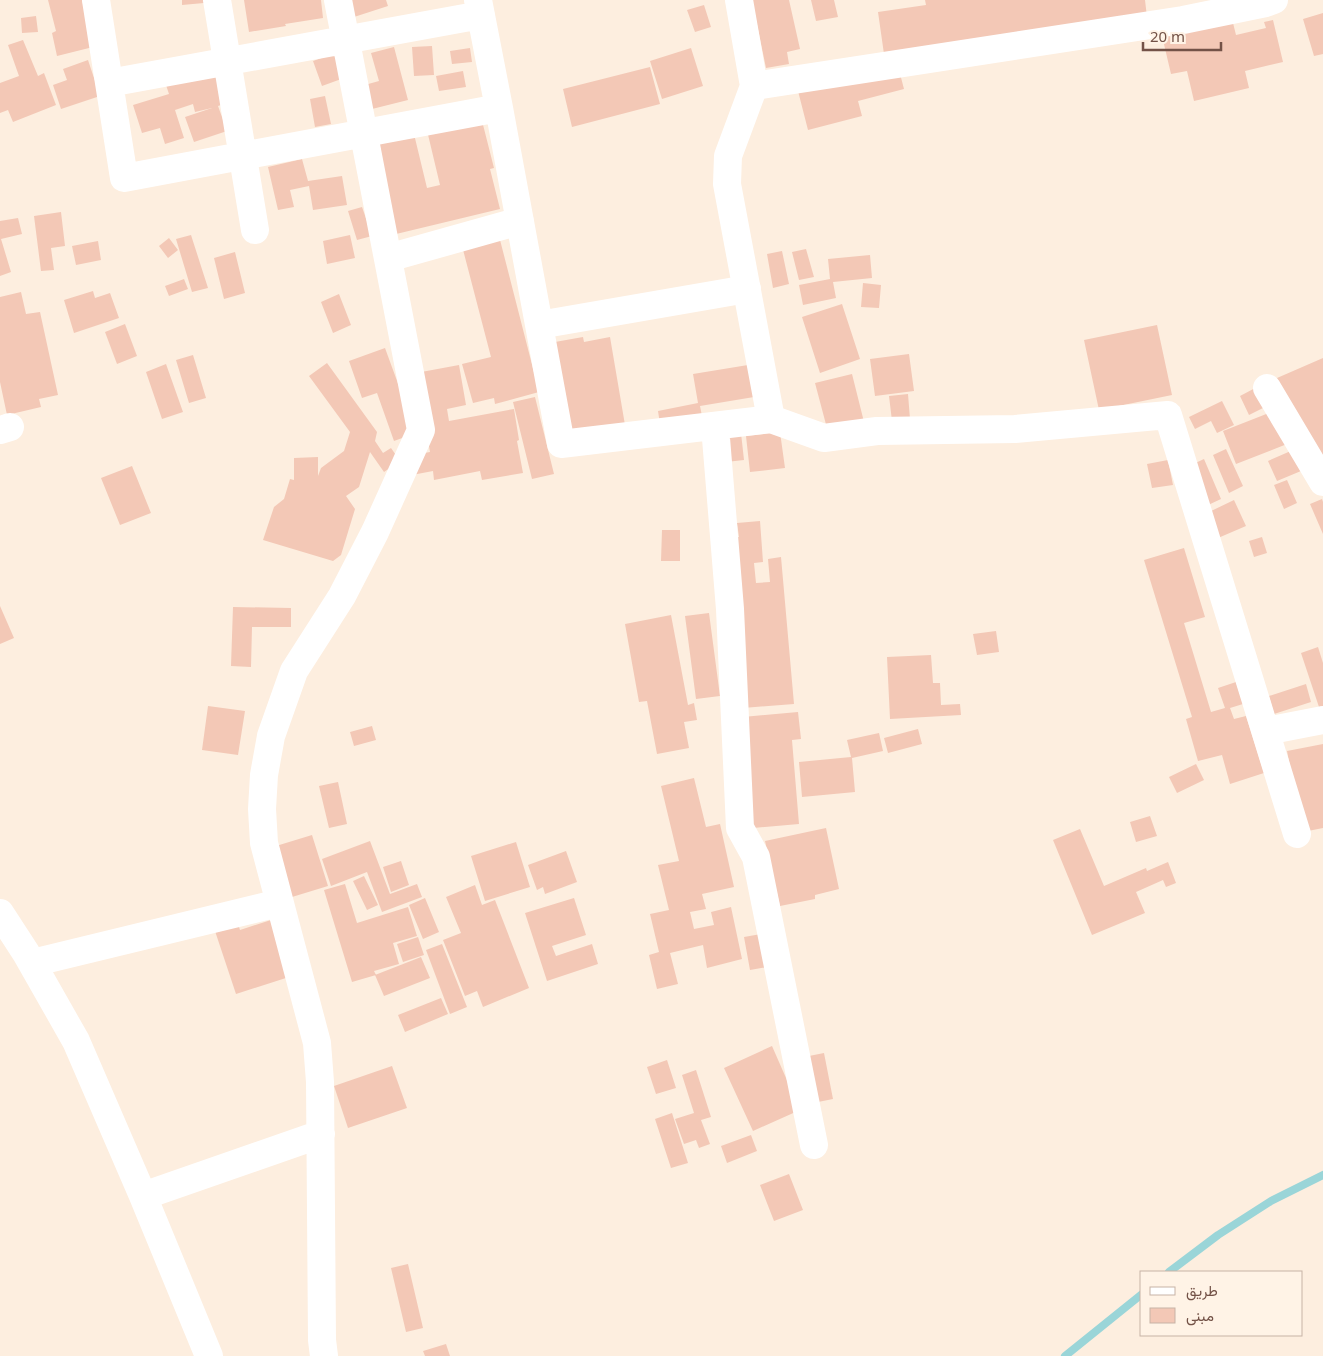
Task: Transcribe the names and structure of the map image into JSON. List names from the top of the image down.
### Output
{
  "legend": ["طريق", "مبنى"],
  "scale_bar": "20 m"
}
